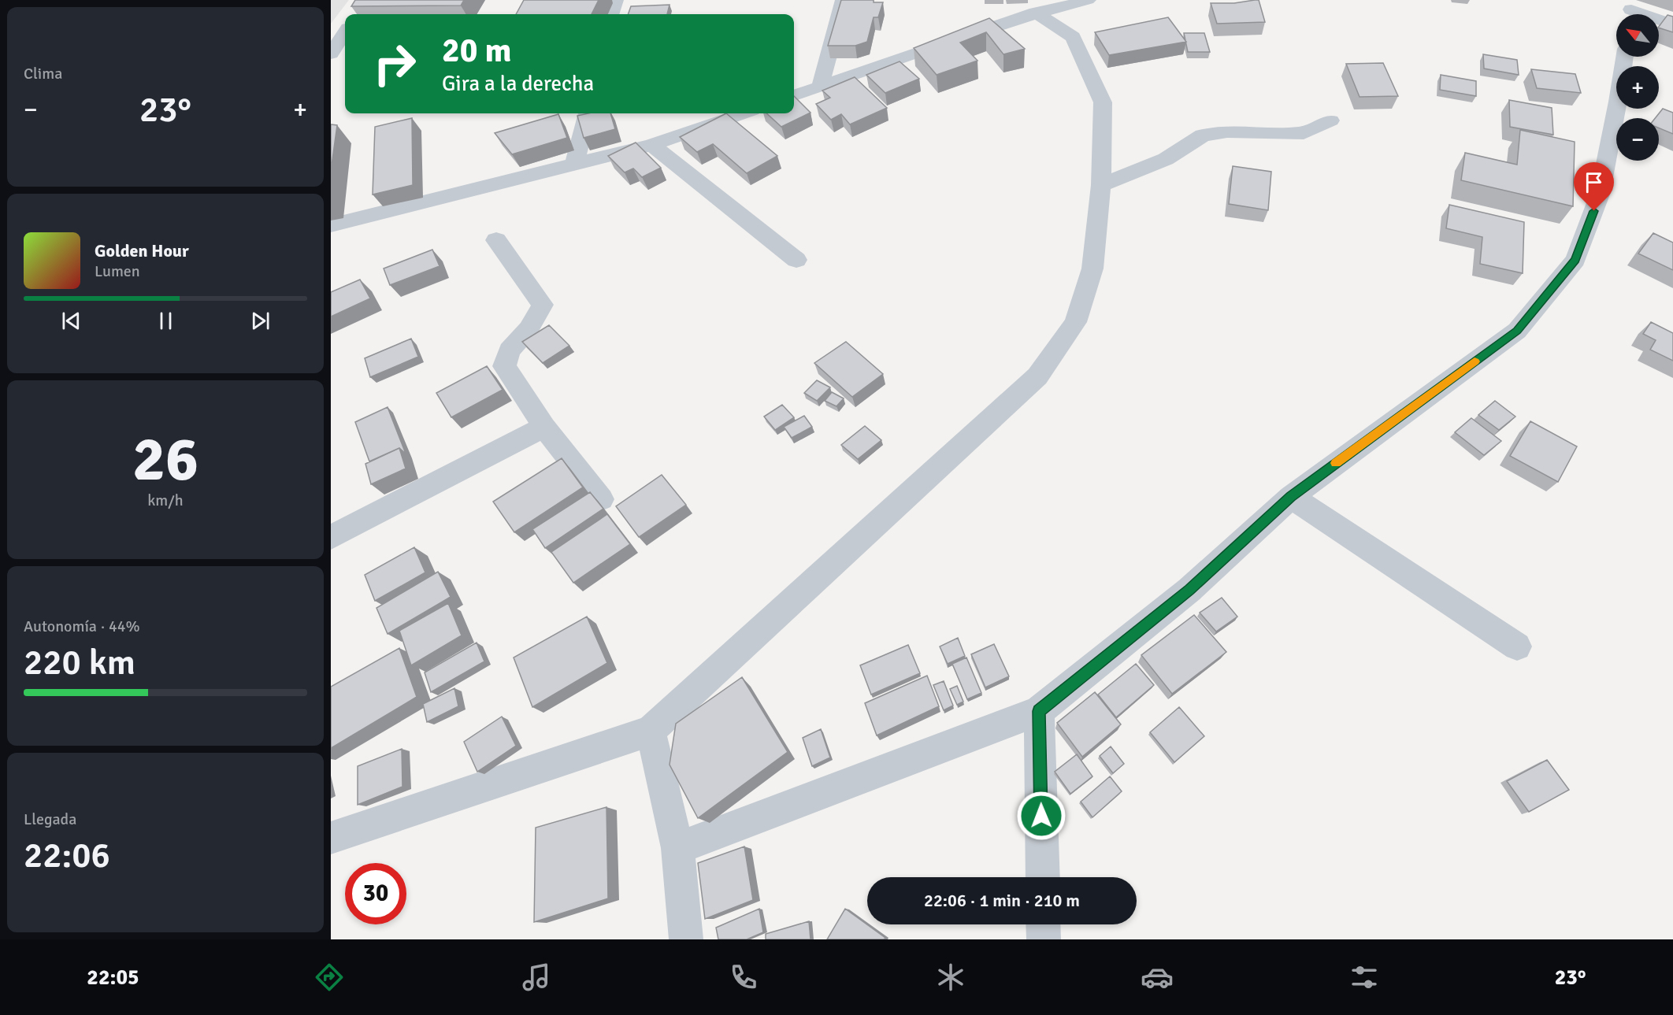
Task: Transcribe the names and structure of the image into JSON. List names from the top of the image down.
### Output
{
  "north": "top left",
  "page": {
    "tile": [
      "Clima",
      ["26", "km/h"],
      ["Autonomía · 44%", "220 km"],
      ["Llegada", "22:06"]
    ],
    "map_buttons": ["+", "−"],
    "turn": ["20 m", "Gira a la derecha"],
    "heat": ["−", "23°", "+"],
    "song": ["Golden Hour", "Lumen"],
    "limit": "30",
    "trip": "22:06 · 1 min · 210 m",
    "tabs": ["22:05", "23°"]
  }
}
